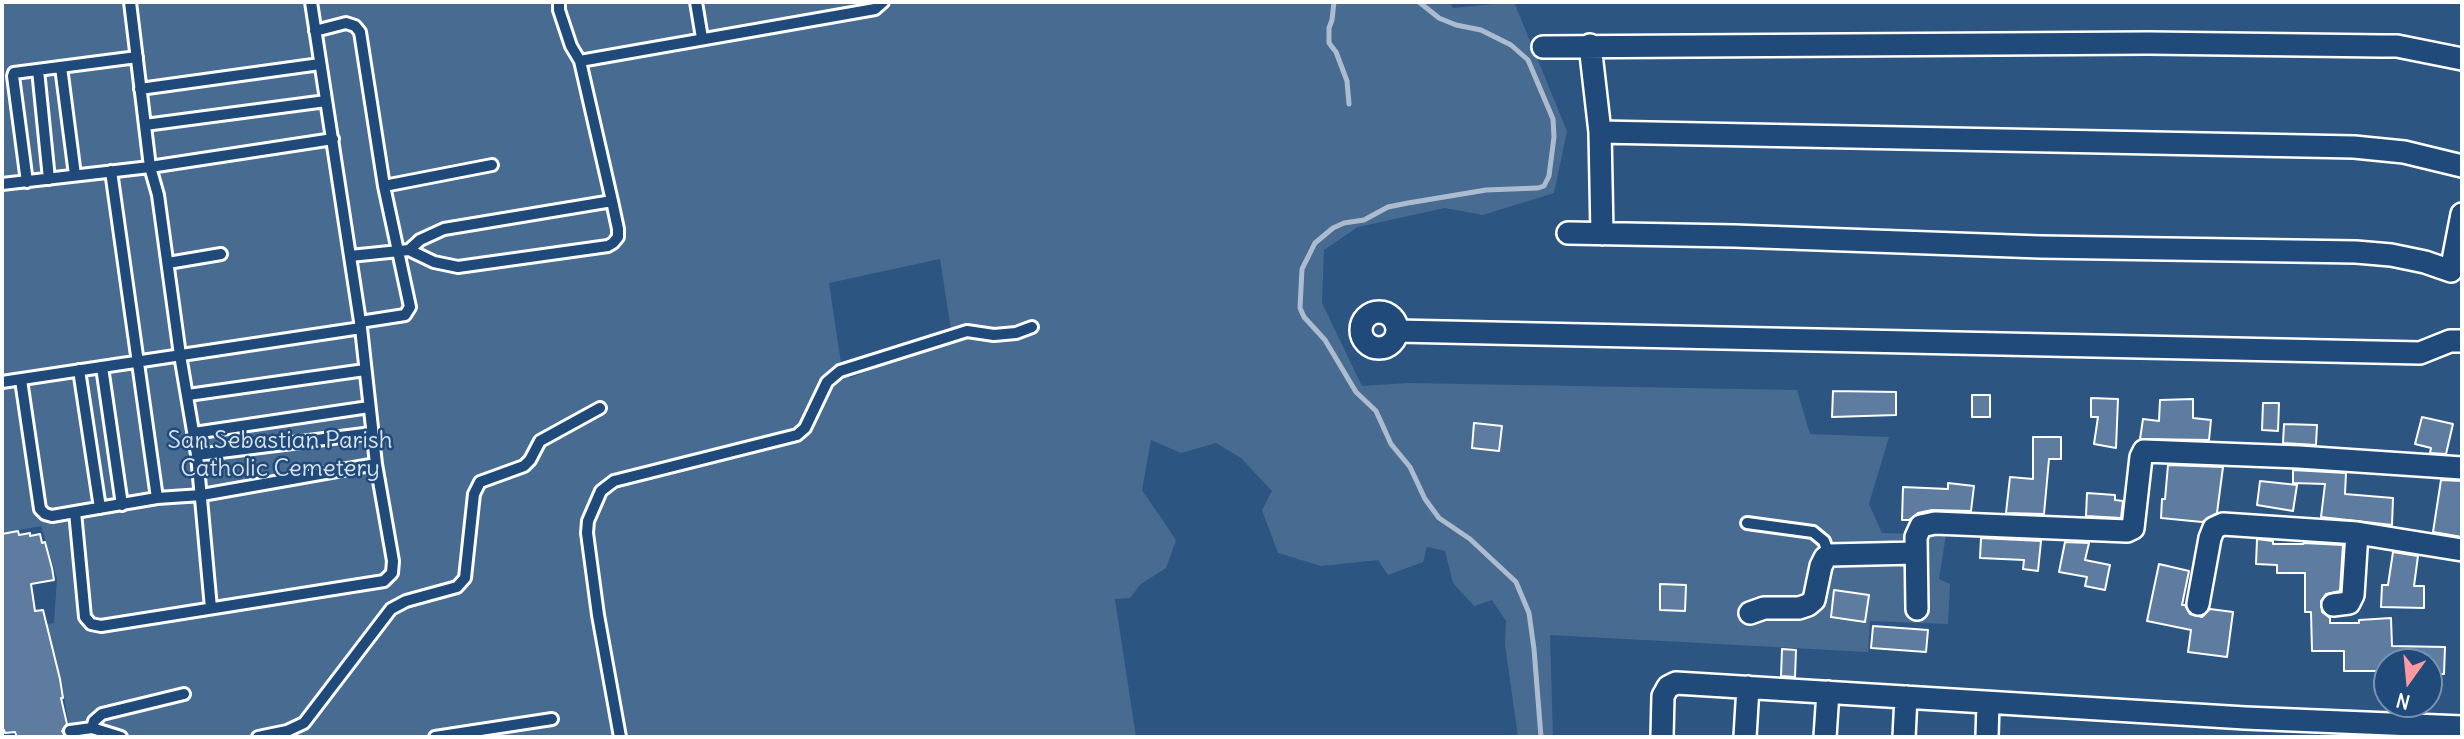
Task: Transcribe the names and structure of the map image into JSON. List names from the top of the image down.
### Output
{
  "parks": ["San Sebastian Parish Catholic Cemetery"],
  "north": "bottom"
}
